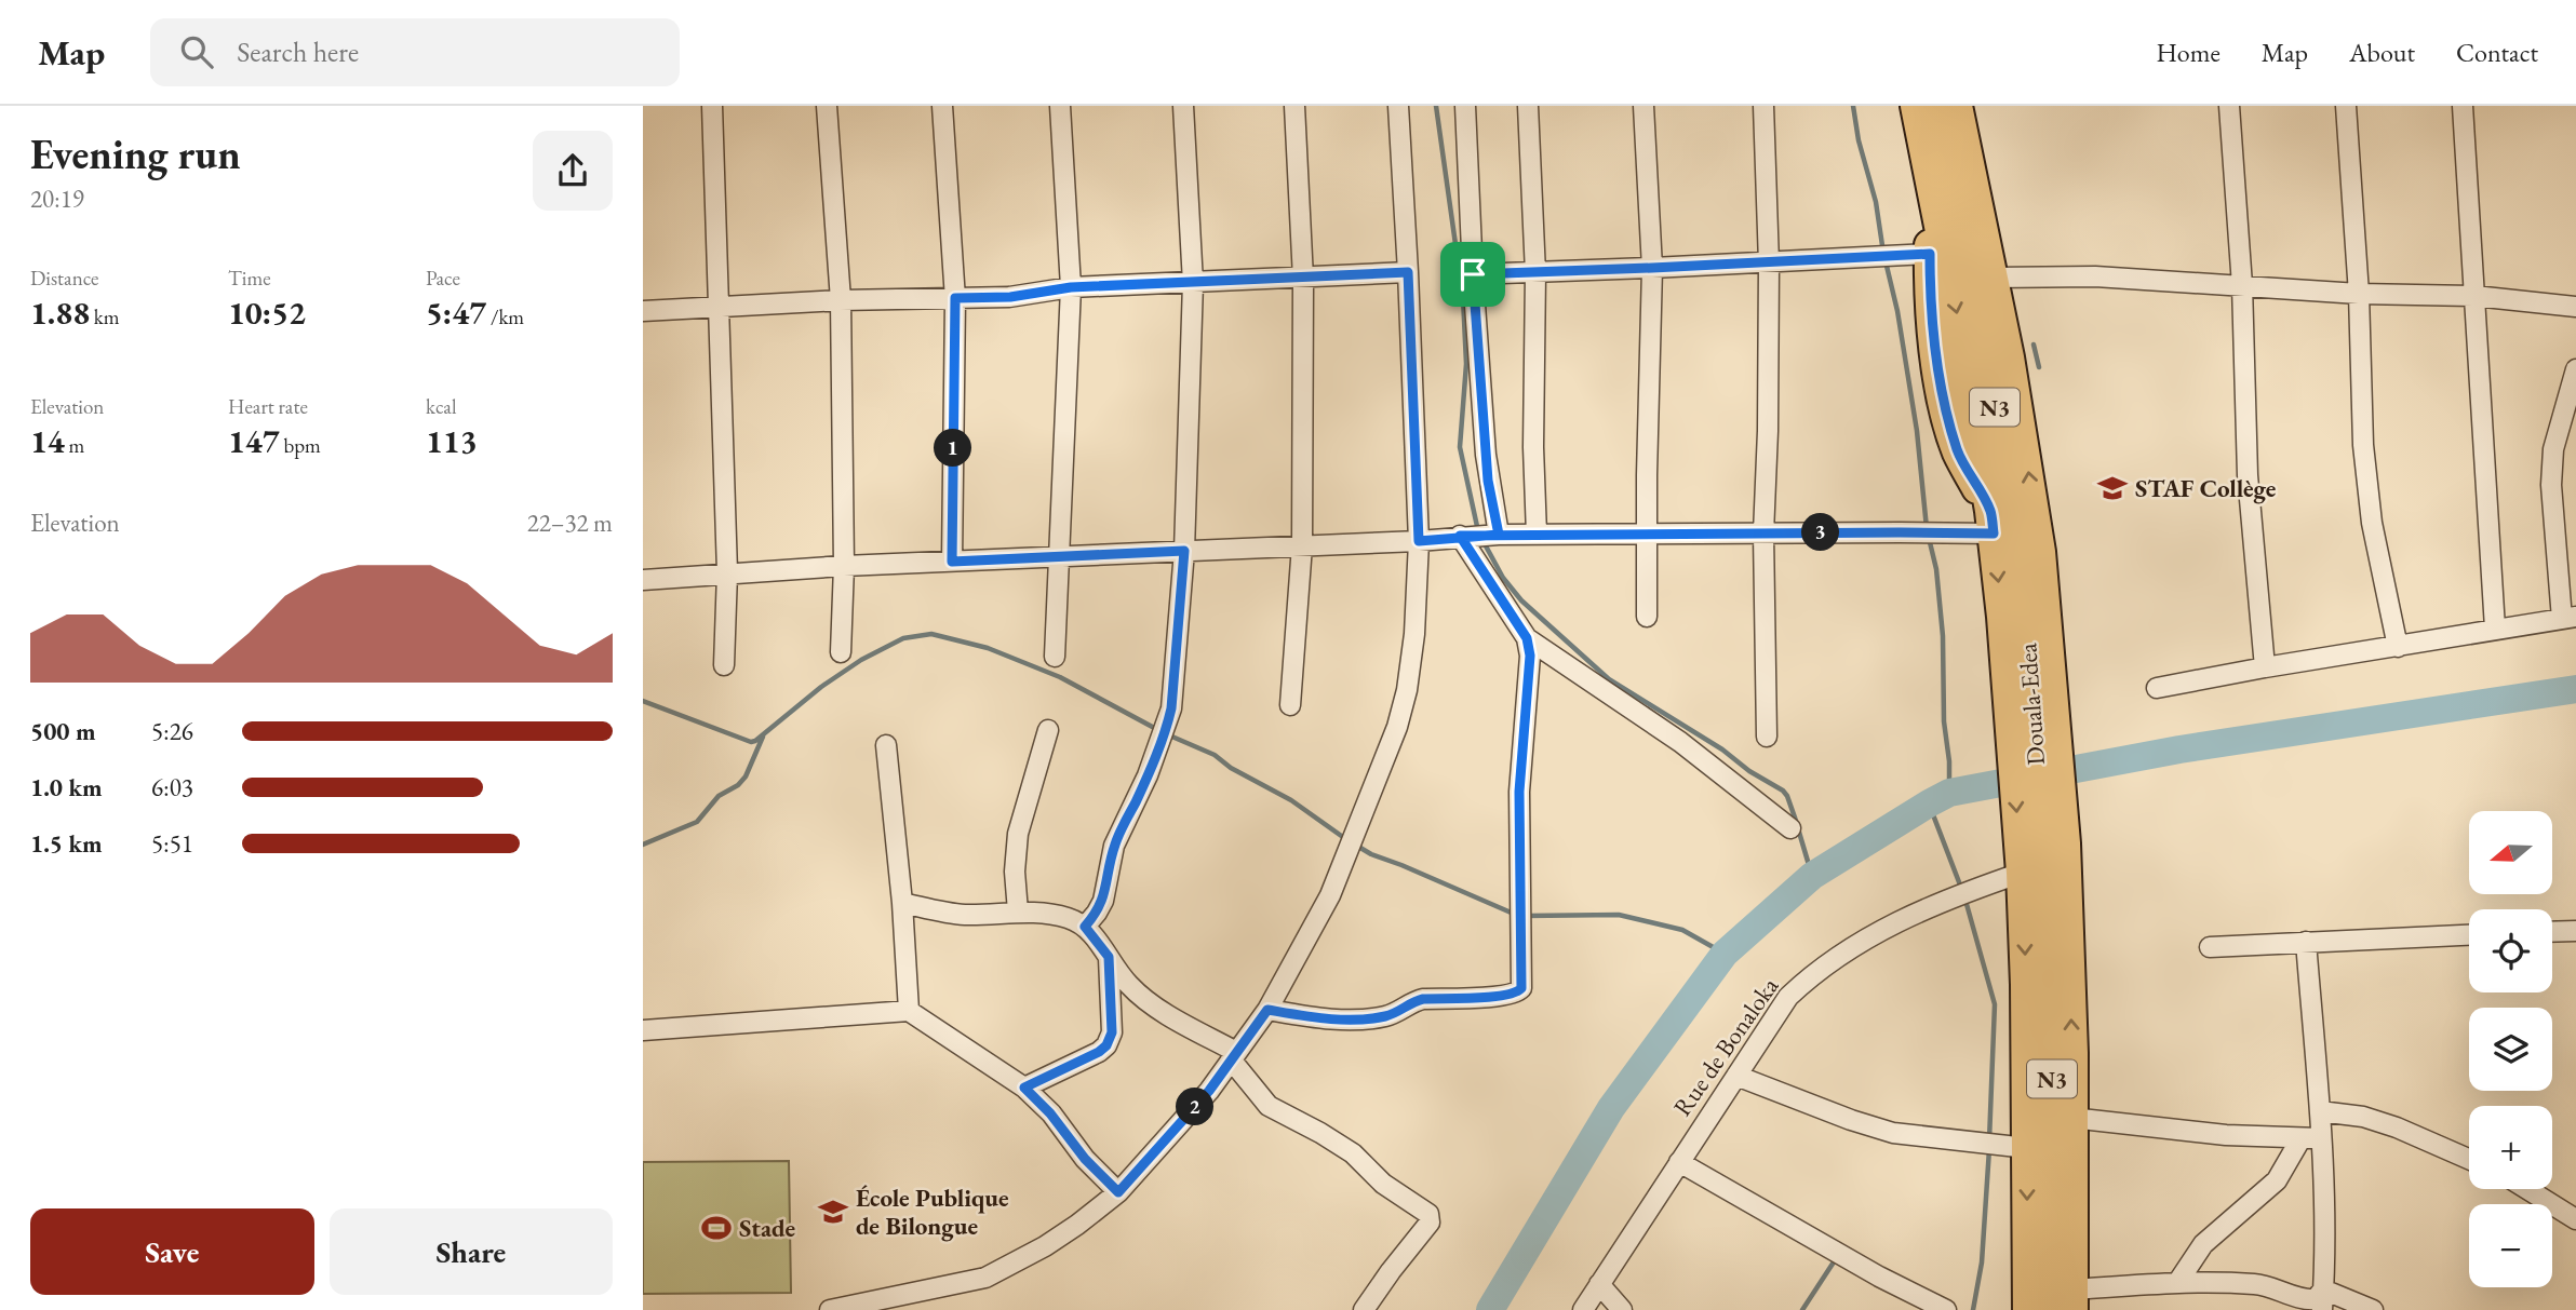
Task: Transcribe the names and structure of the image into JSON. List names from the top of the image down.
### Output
{
  "streets": {
    "highway": ["N3", "Douala-Edea"],
    "street": ["Rue de Bonaloka"]
  },
  "crossings": [
    ["Douala-Edea", "Rue de Bonaloka"]
  ],
  "places": {
    "school or university": ["STAF Collège", "École Publique de Bilongue"],
    "sports": ["Stade"]
  },
  "north": "left",
  "page": {
    "header": "Map",
    "search": "Search here",
    "nav": [
      "Home",
      "Map",
      "About",
      "Contact"
    ],
    "heading": ["Evening run", "20:19"],
    "stats": [
      ["Distance", "1.88 km"],
      ["Time", "10:52"],
      ["Pace", "5:47 /km"],
      ["Elevation", "14 m"],
      ["Heart rate", "147 bpm"],
      ["kcal", "113"]
    ],
    "pins": ["1", "3", "2"],
    "chart": ["Elevation", "22–32 m"],
    "list": [
      {
        "name": "500 m",
        "note": "5:26"
      },
      {
        "name": "1.0 km",
        "note": "6:03"
      },
      {
        "name": "1.5 km",
        "note": "5:51"
      }
    ],
    "map_buttons": ["+", "−"],
    "buttons": ["Save", "Share"]
  }
}
